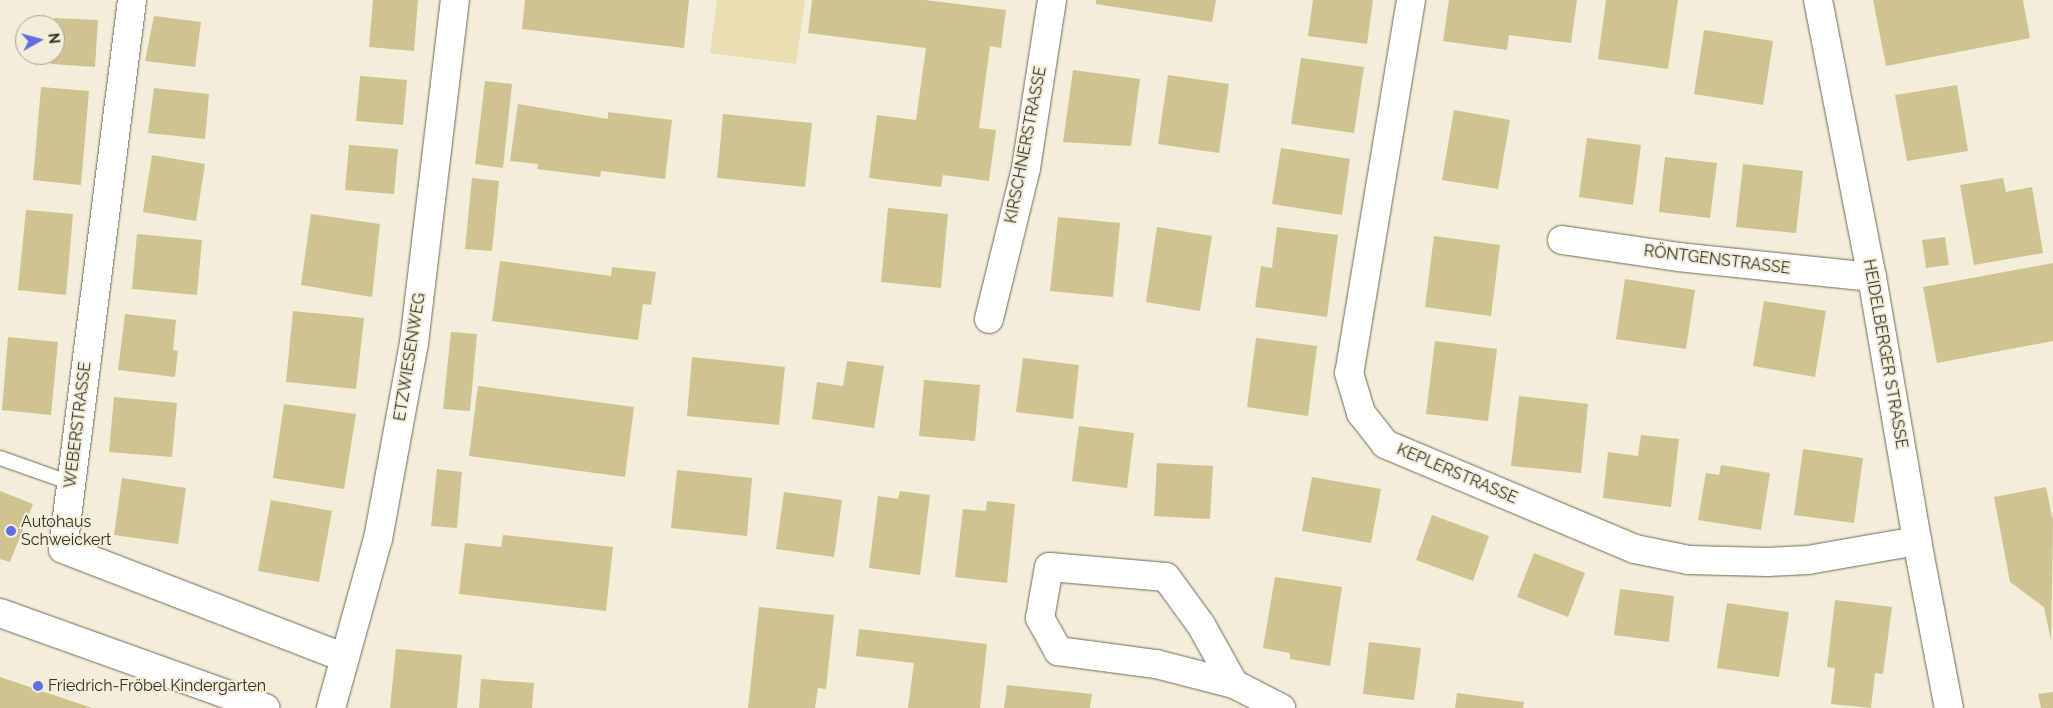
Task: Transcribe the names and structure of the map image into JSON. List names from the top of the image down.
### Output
{
  "streets": {
    "street": [
      "KIRSCHNERSTRASSE",
      "RÖNTGENSTRASSE",
      "HEIDELBERGER STRASSE",
      "ETZWIESENWEG",
      "WEBERSTRASSE",
      "KEPLERSTRASSE"
    ]
  },
  "crossings": [
    ["RÖNTGENSTRASSE", "HEIDELBERGER STRASSE"],
    ["HEIDELBERGER STRASSE", "KEPLERSTRASSE"],
    ["ETZWIESENWEG", "WEBERSTRASSE"]
  ],
  "places": ["Autohaus Schweickert", "Friedrich-Fröbel Kindergarten"],
  "north": "right"
}
